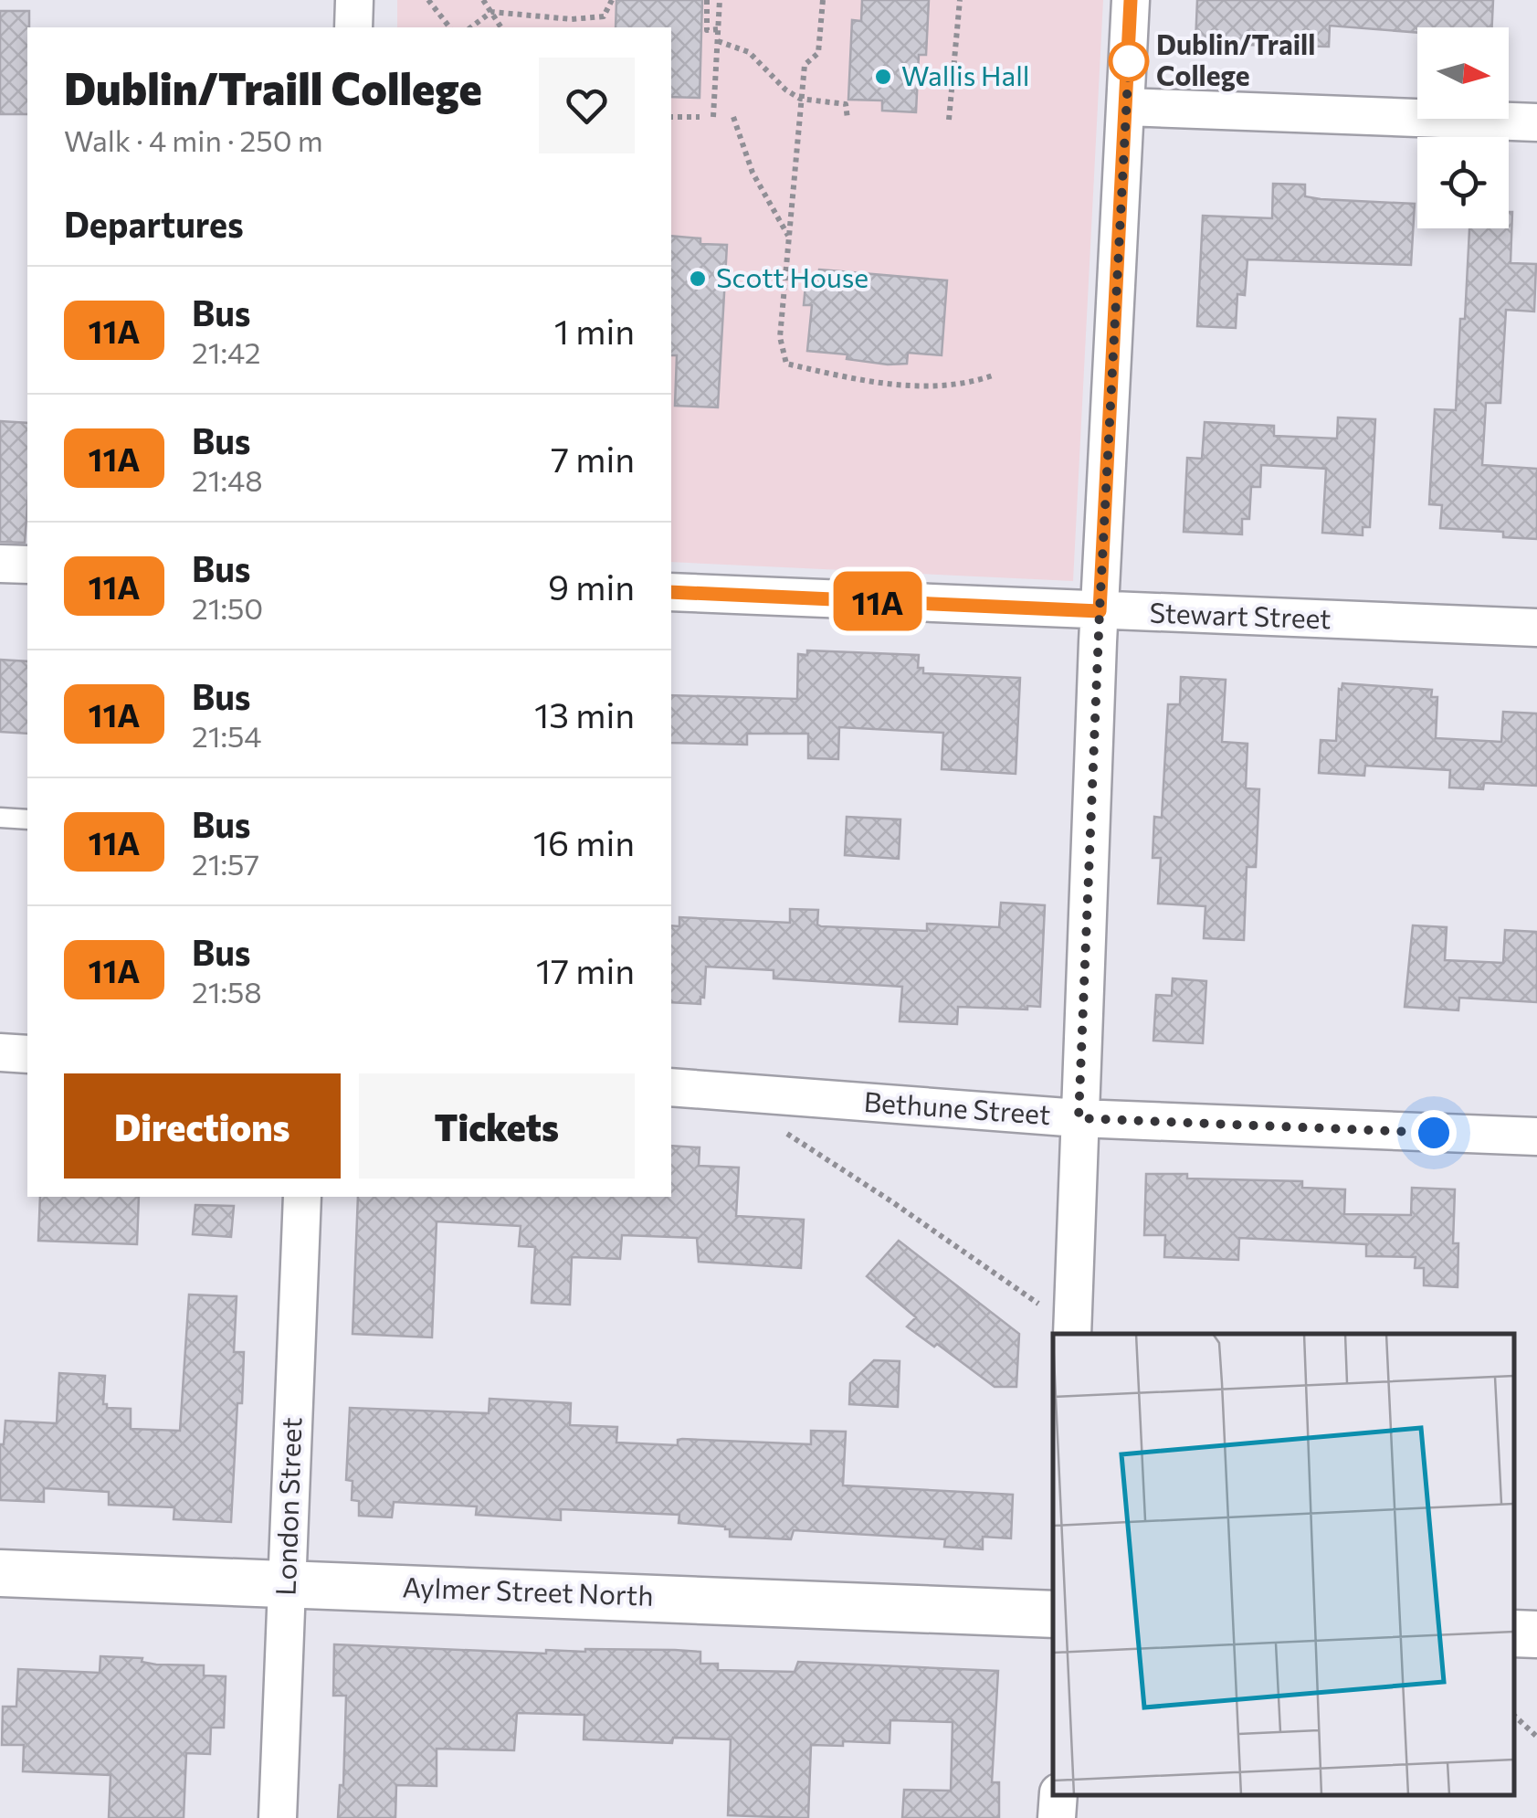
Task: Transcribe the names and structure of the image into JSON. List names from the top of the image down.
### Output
{
  "streets": {
    "street": [
      "Stewart Street",
      "Bethune Street",
      "London Street",
      "Aylmer Street North"
    ]
  },
  "crossings": [
    ["London Street", "Aylmer Street North"]
  ],
  "places": ["Dublin/Traill College", "Wallis Hall", "Scott House"],
  "lines": ["bus line 11A"],
  "north": "right",
  "page": {
    "on_map": "11A",
    "heading": [
      ["Dublin/Traill College", "Walk · 4 min · 250 m"],
      "Departures"
    ],
    "list": [
      {
        "mark": "11A",
        "name": "Bus",
        "note": "21:42",
        "value": "1 min"
      },
      {
        "mark": "11A",
        "name": "Bus",
        "note": "21:48",
        "value": "7 min"
      },
      {
        "mark": "11A",
        "name": "Bus",
        "note": "21:50",
        "value": "9 min"
      },
      {
        "mark": "11A",
        "name": "Bus",
        "note": "21:54",
        "value": "13 min"
      },
      {
        "mark": "11A",
        "name": "Bus",
        "note": "21:57",
        "value": "16 min"
      },
      {
        "mark": "11A",
        "name": "Bus",
        "note": "21:58",
        "value": "17 min"
      }
    ],
    "buttons": ["Directions", "Tickets"]
  }
}
